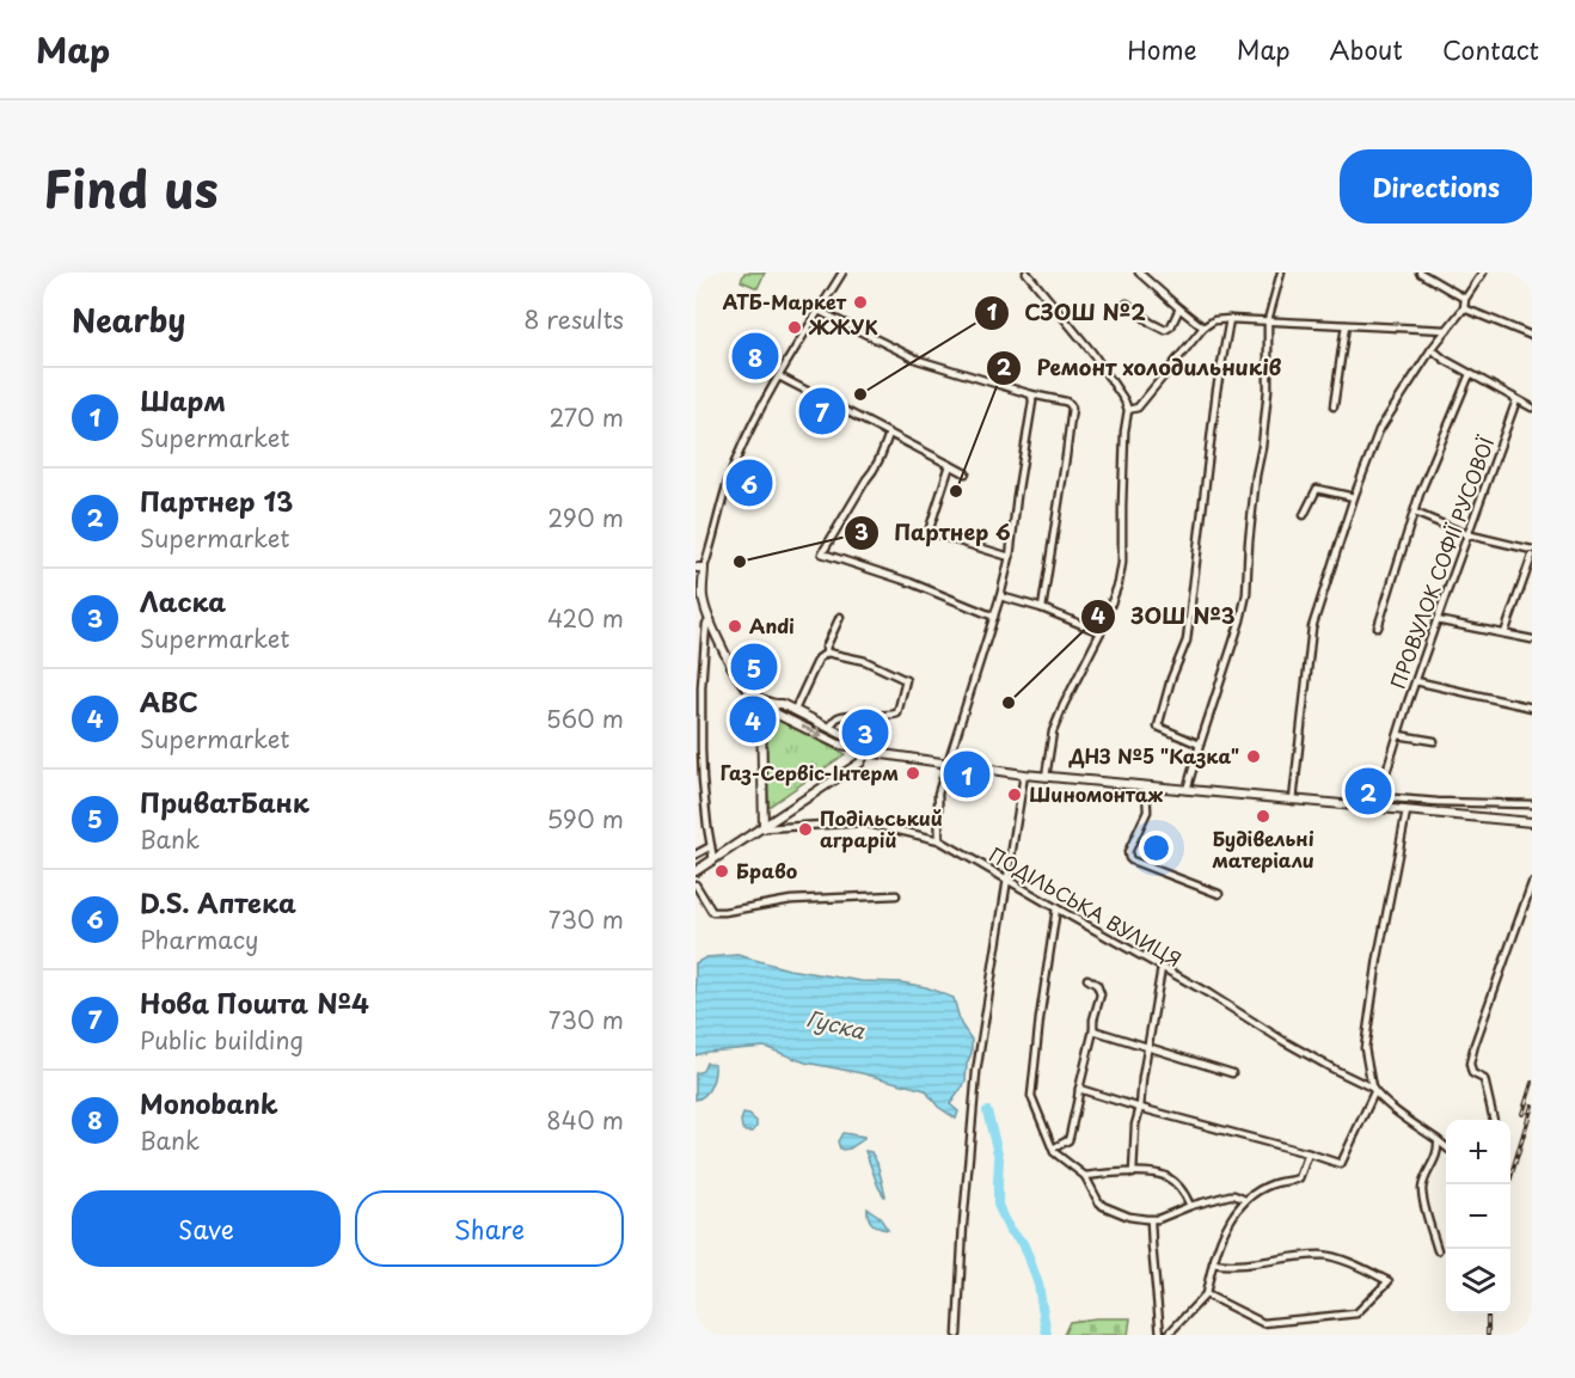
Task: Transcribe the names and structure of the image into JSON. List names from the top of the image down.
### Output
{
  "streets": {
    "street": ["ПРОВУЛОК СОФІЇ РУСОВОЇ", "ПОДІЛЬСЬКА ВУЛИЦЯ"]
  },
  "water": ["Гуска"],
  "places": [
    "АТБ-Маркет",
    "ЖЖУК",
    "СЗОШ №2",
    "Ремонт холодильників",
    "Партнер 6",
    "Andi",
    "ЗОШ №3",
    "ДНЗ №5 \"Казка\"",
    "Газ-Сервіс-Інтерм",
    "Шиномонтаж",
    "Будівельні матеріали",
    "Подільський аграрій",
    "Браво"
  ],
  "page": {
    "header": "Map",
    "nav": [
      "Home",
      "Map",
      "About",
      "Contact"
    ],
    "title": "Find us",
    "buttons": [
      "Directions",
      ["Save", "Share"]
    ],
    "heading": ["Nearby", "8 results"],
    "pins": [
      "8",
      "7",
      "6",
      "5",
      "4",
      "3",
      "1",
      "2"
    ],
    "list": [
      {
        "mark": "1",
        "name": "Шарм",
        "note": "Supermarket",
        "value": "270 m"
      },
      {
        "mark": "2",
        "name": "Партнер 13",
        "note": "Supermarket",
        "value": "290 m"
      },
      {
        "mark": "3",
        "name": "Ласка",
        "note": "Supermarket",
        "value": "420 m"
      },
      {
        "mark": "4",
        "name": "АВС",
        "note": "Supermarket",
        "value": "560 m"
      },
      {
        "mark": "5",
        "name": "ПриватБанк",
        "note": "Bank",
        "value": "590 m"
      },
      {
        "mark": "6",
        "name": "D.S. Аптека",
        "note": "Pharmacy",
        "value": "730 m"
      },
      {
        "mark": "7",
        "name": "Нова Пошта №4",
        "note": "Public building",
        "value": "730 m"
      },
      {
        "mark": "8",
        "name": "Monobank",
        "note": "Bank",
        "value": "840 m"
      }
    ],
    "map_buttons": ["+", "−"]
  }
}
